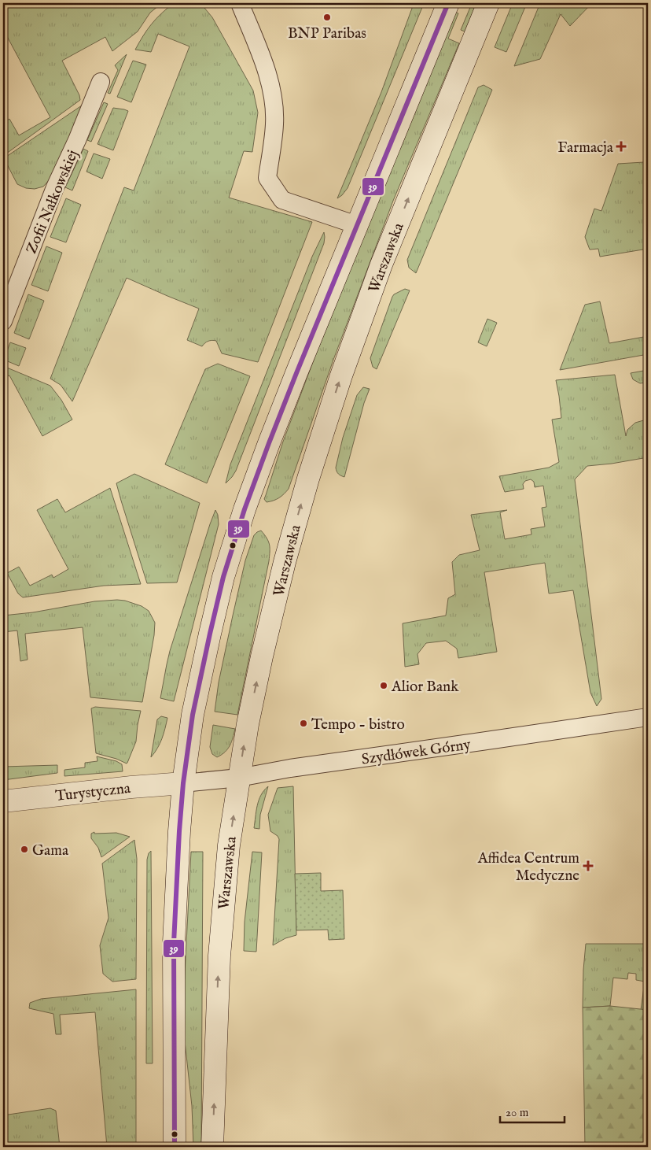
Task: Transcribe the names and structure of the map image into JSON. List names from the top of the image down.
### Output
{
  "streets": {
    "main road": ["Warszawska", "Turystyczna"],
    "street": ["Zofii Nałkowskiej", "Szydłówek Górny"]
  },
  "crossings": [
    ["Warszawska", "Szydłówek Górny"],
    ["Szydłówek Górny", "Turystyczna"]
  ],
  "places": {
    "other": [
      "BNP Paribas",
      "Alior Bank",
      "Tempo - bistro",
      "Gama"
    ],
    "health": ["Farmacja", "Affidea Centrum Medyczne"]
  },
  "lines": ["transit line 39"],
  "scale_bar": "20 m"
}
